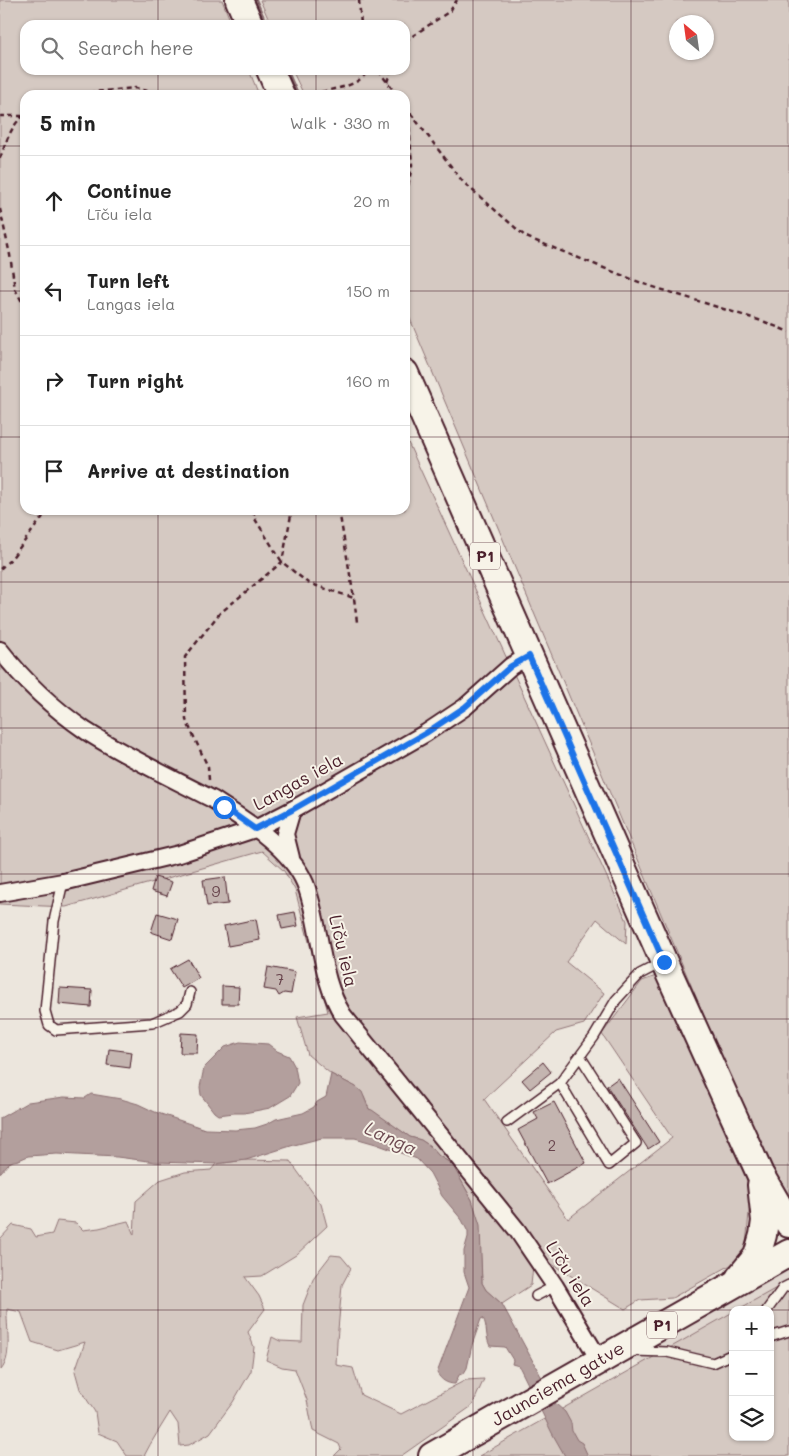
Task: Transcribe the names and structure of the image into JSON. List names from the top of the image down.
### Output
{
  "streets": {
    "main road": ["P1", "Jaunciema gatve"],
    "street": ["Langas iela", "Līču iela"]
  },
  "crossings": [
    ["P1", "Langas iela"],
    ["P1", "Jaunciema gatve"],
    ["Langas iela", "Līču iela"],
    ["Līču iela", "Jaunciema gatve"]
  ],
  "water": ["Langa"],
  "house_numbers": ["9", "7", "2"],
  "north": "top left",
  "page": {
    "search": "Search here",
    "heading": ["5 min", "Walk · 330 m"],
    "list": [
      ["Continue", "Līču iela", "20 m"],
      ["Turn left", "Langas iela", "150 m"],
      ["Turn right", "160 m"],
      "Arrive at destination"
    ],
    "map_buttons": ["+", "−"]
  }
}
